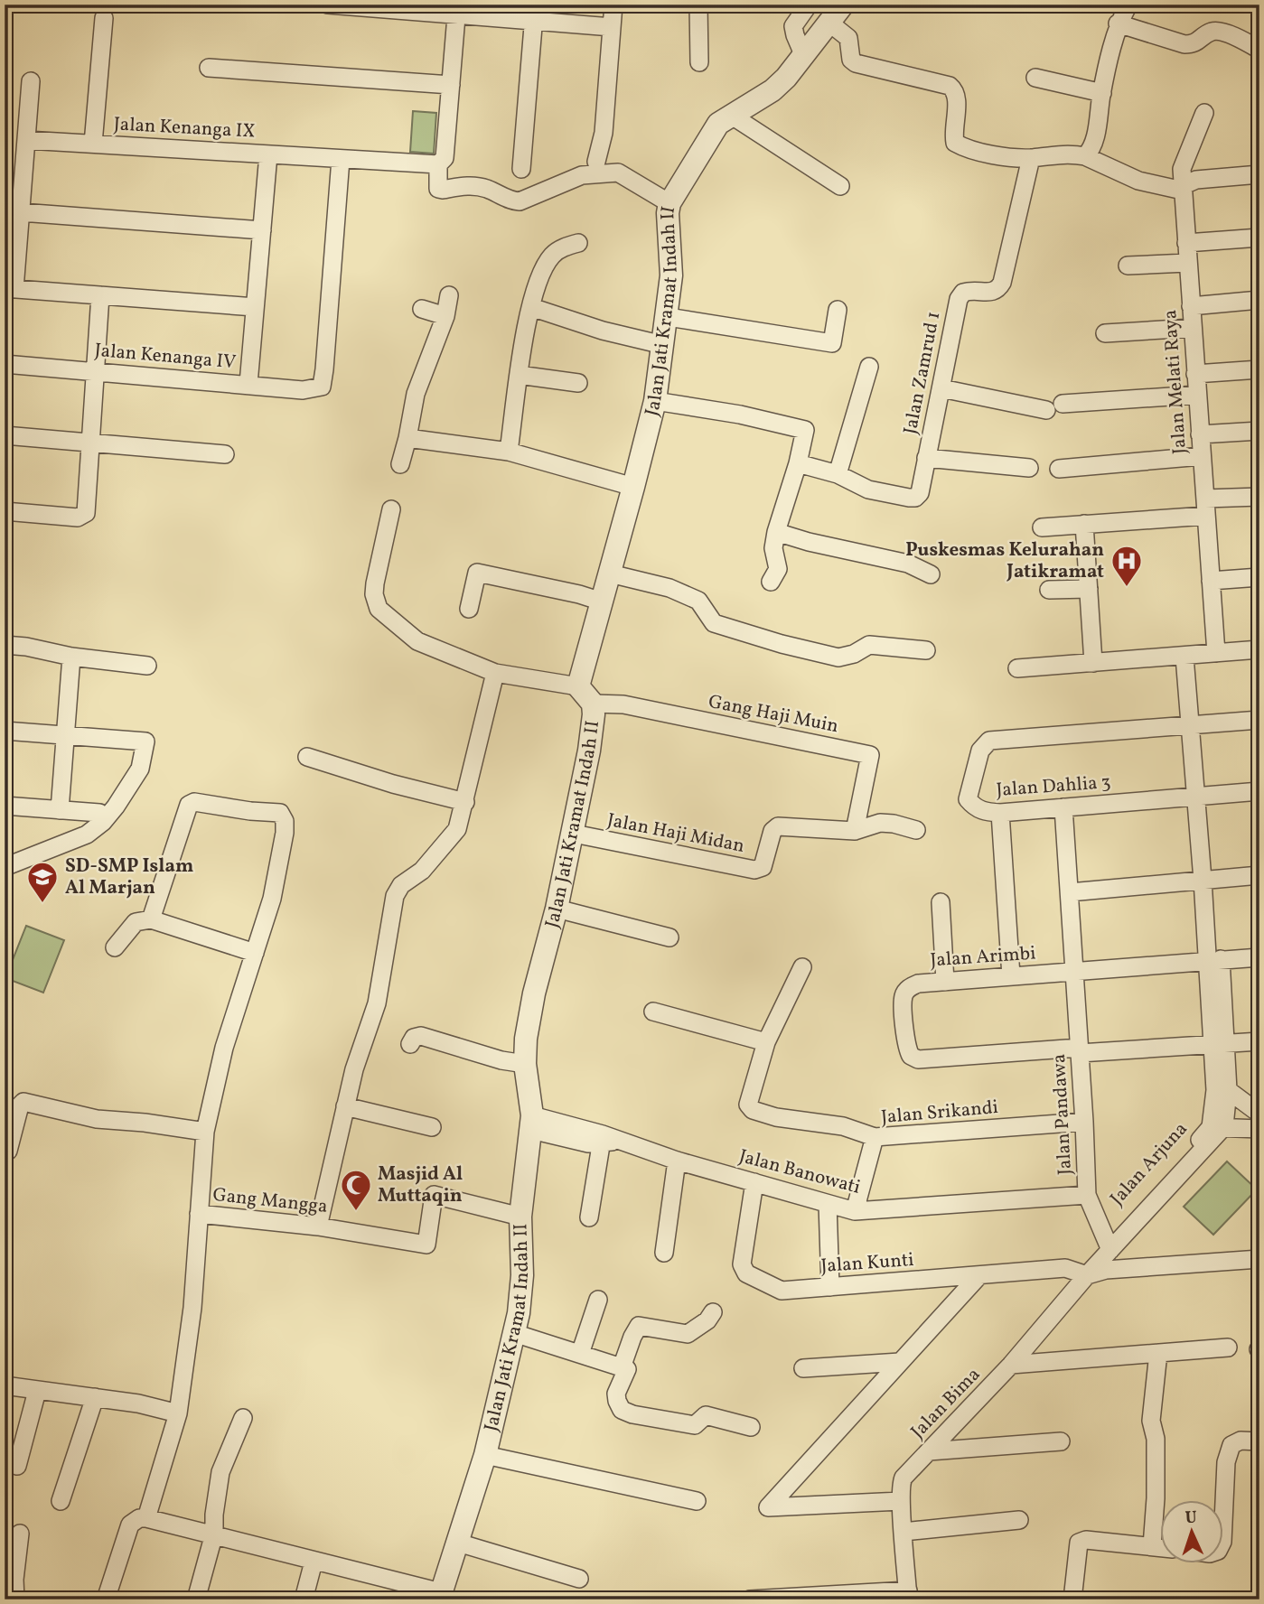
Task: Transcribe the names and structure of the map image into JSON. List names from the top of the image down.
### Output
{
  "streets": {
    "street": [
      "Jalan Kenanga IX",
      "Jalan Jati Kramat Indah II",
      "Jalan Kenanga IV",
      "Jalan Zamrud 1",
      "Jalan Melati Raya",
      "Gang Haji Muin",
      "Jalan Dahlia 3",
      "Jalan Haji Midan",
      "Jalan Arimbi",
      "Jalan Srikandi",
      "Jalan Pandawa",
      "Jalan Arjuna",
      "Jalan Banowati",
      "Gang Mangga",
      "Jalan Kunti",
      "Jalan Bima"
    ]
  },
  "crossings": [
    ["Jalan Kenanga IX", "Jalan Kenanga IV"],
    ["Jalan Jati Kramat Indah II", "Gang Haji Muin"],
    ["Jalan Jati Kramat Indah II", "Jalan Haji Midan"],
    ["Jalan Jati Kramat Indah II", "Jalan Banowati"],
    ["Jalan Jati Kramat Indah II", "Gang Mangga"],
    ["Gang Haji Muin", "Jalan Haji Midan"],
    ["Jalan Dahlia 3", "Jalan Pandawa"],
    ["Jalan Dahlia 3", "Jalan Arjuna"],
    ["Jalan Arimbi", "Jalan Pandawa"],
    ["Jalan Arimbi", "Jalan Arjuna"],
    ["Jalan Srikandi", "Jalan Pandawa"],
    ["Jalan Srikandi", "Jalan Banowati"],
    ["Jalan Pandawa", "Jalan Arjuna"],
    ["Jalan Pandawa", "Jalan Banowati"],
    ["Jalan Arjuna", "Jalan Kunti"],
    ["Jalan Arjuna", "Jalan Bima"],
    ["Jalan Banowati", "Jalan Kunti"],
    ["Jalan Kunti", "Jalan Bima"]
  ],
  "places": {
    "hospital": ["Puskesmas Kelurahan Jatikramat"],
    "school or university": ["SD-SMP Islam Al Marjan"],
    "mosque": ["Masjid Al Muttaqin"]
  },
  "north": "top"
}
